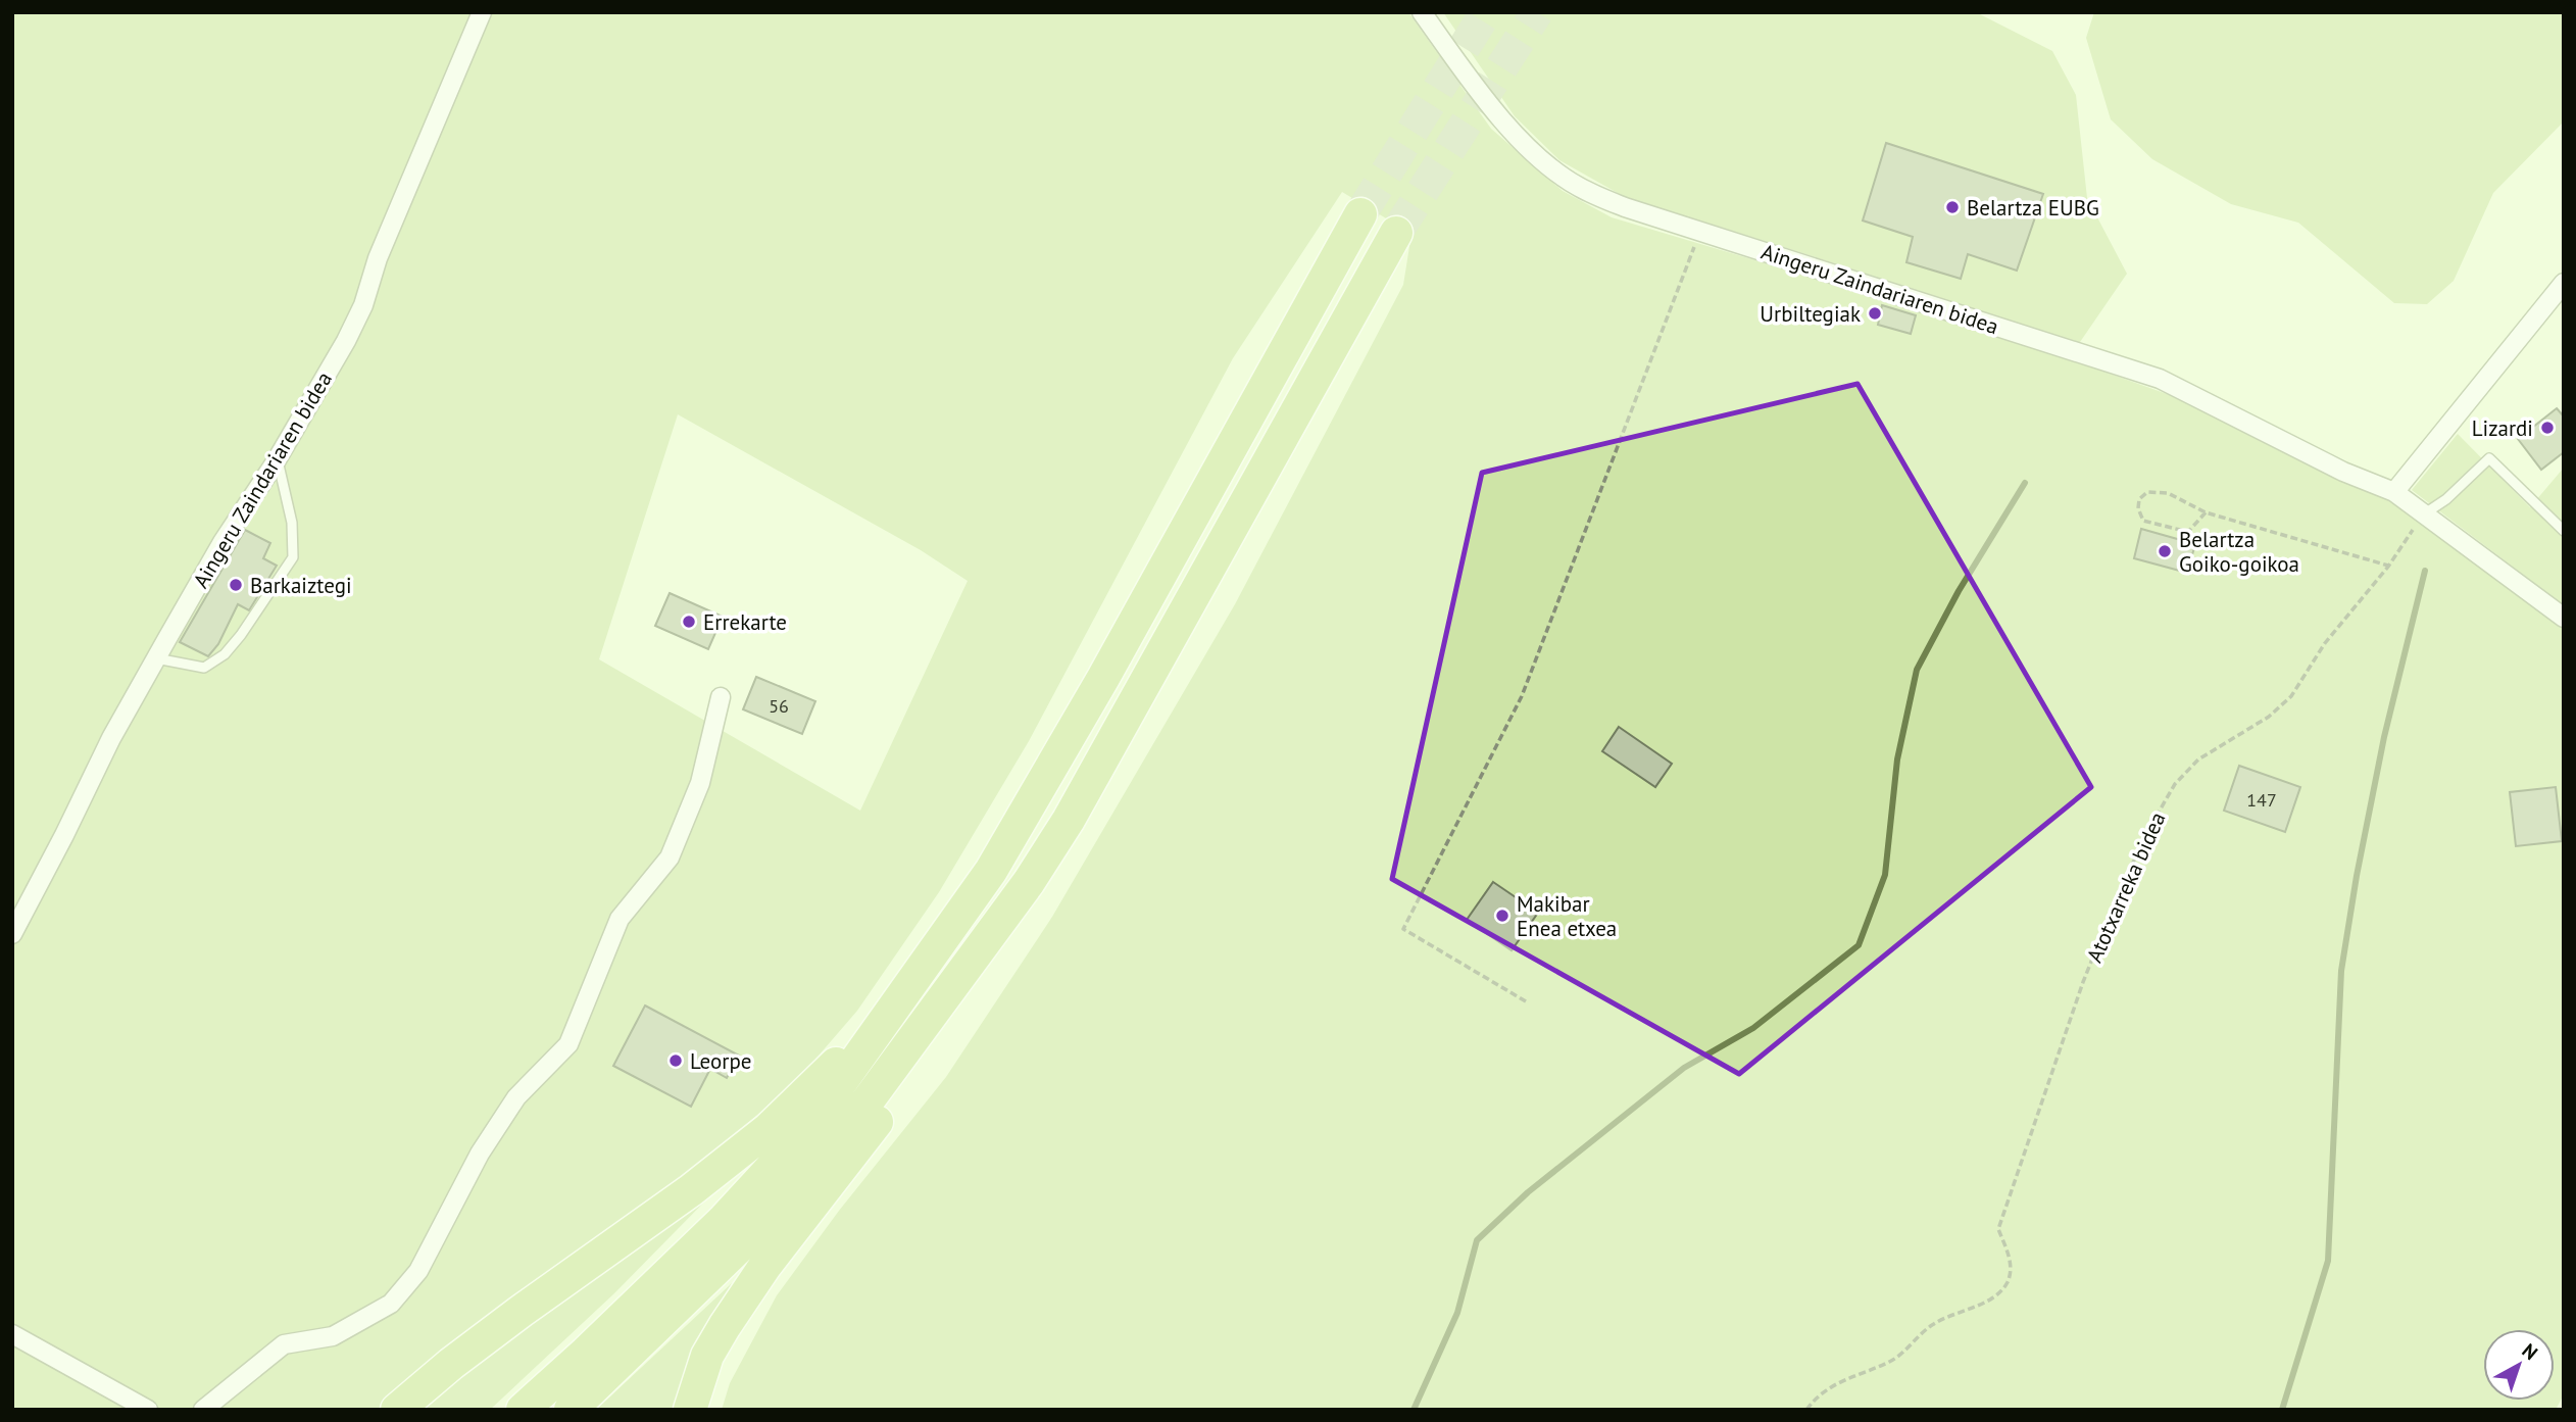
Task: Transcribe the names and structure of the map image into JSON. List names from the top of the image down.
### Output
{
  "streets": {
    "street": ["Aingeru Zaindariaren bidea"],
    "path": ["Atotxarreka bidea"]
  },
  "crossings": [
    ["Aingeru Zaindariaren bidea", "Atotxarreka bidea"]
  ],
  "places": [
    "Belartza EUBG",
    "Urbiltegiak",
    "Lizardi",
    "Belartza Goiko-goikoa",
    "Barkaiztegi",
    "Errekarte",
    "Makibar Enea etxea",
    "Leorpe"
  ],
  "house_numbers": ["56", "147"],
  "north": "top right"
}
